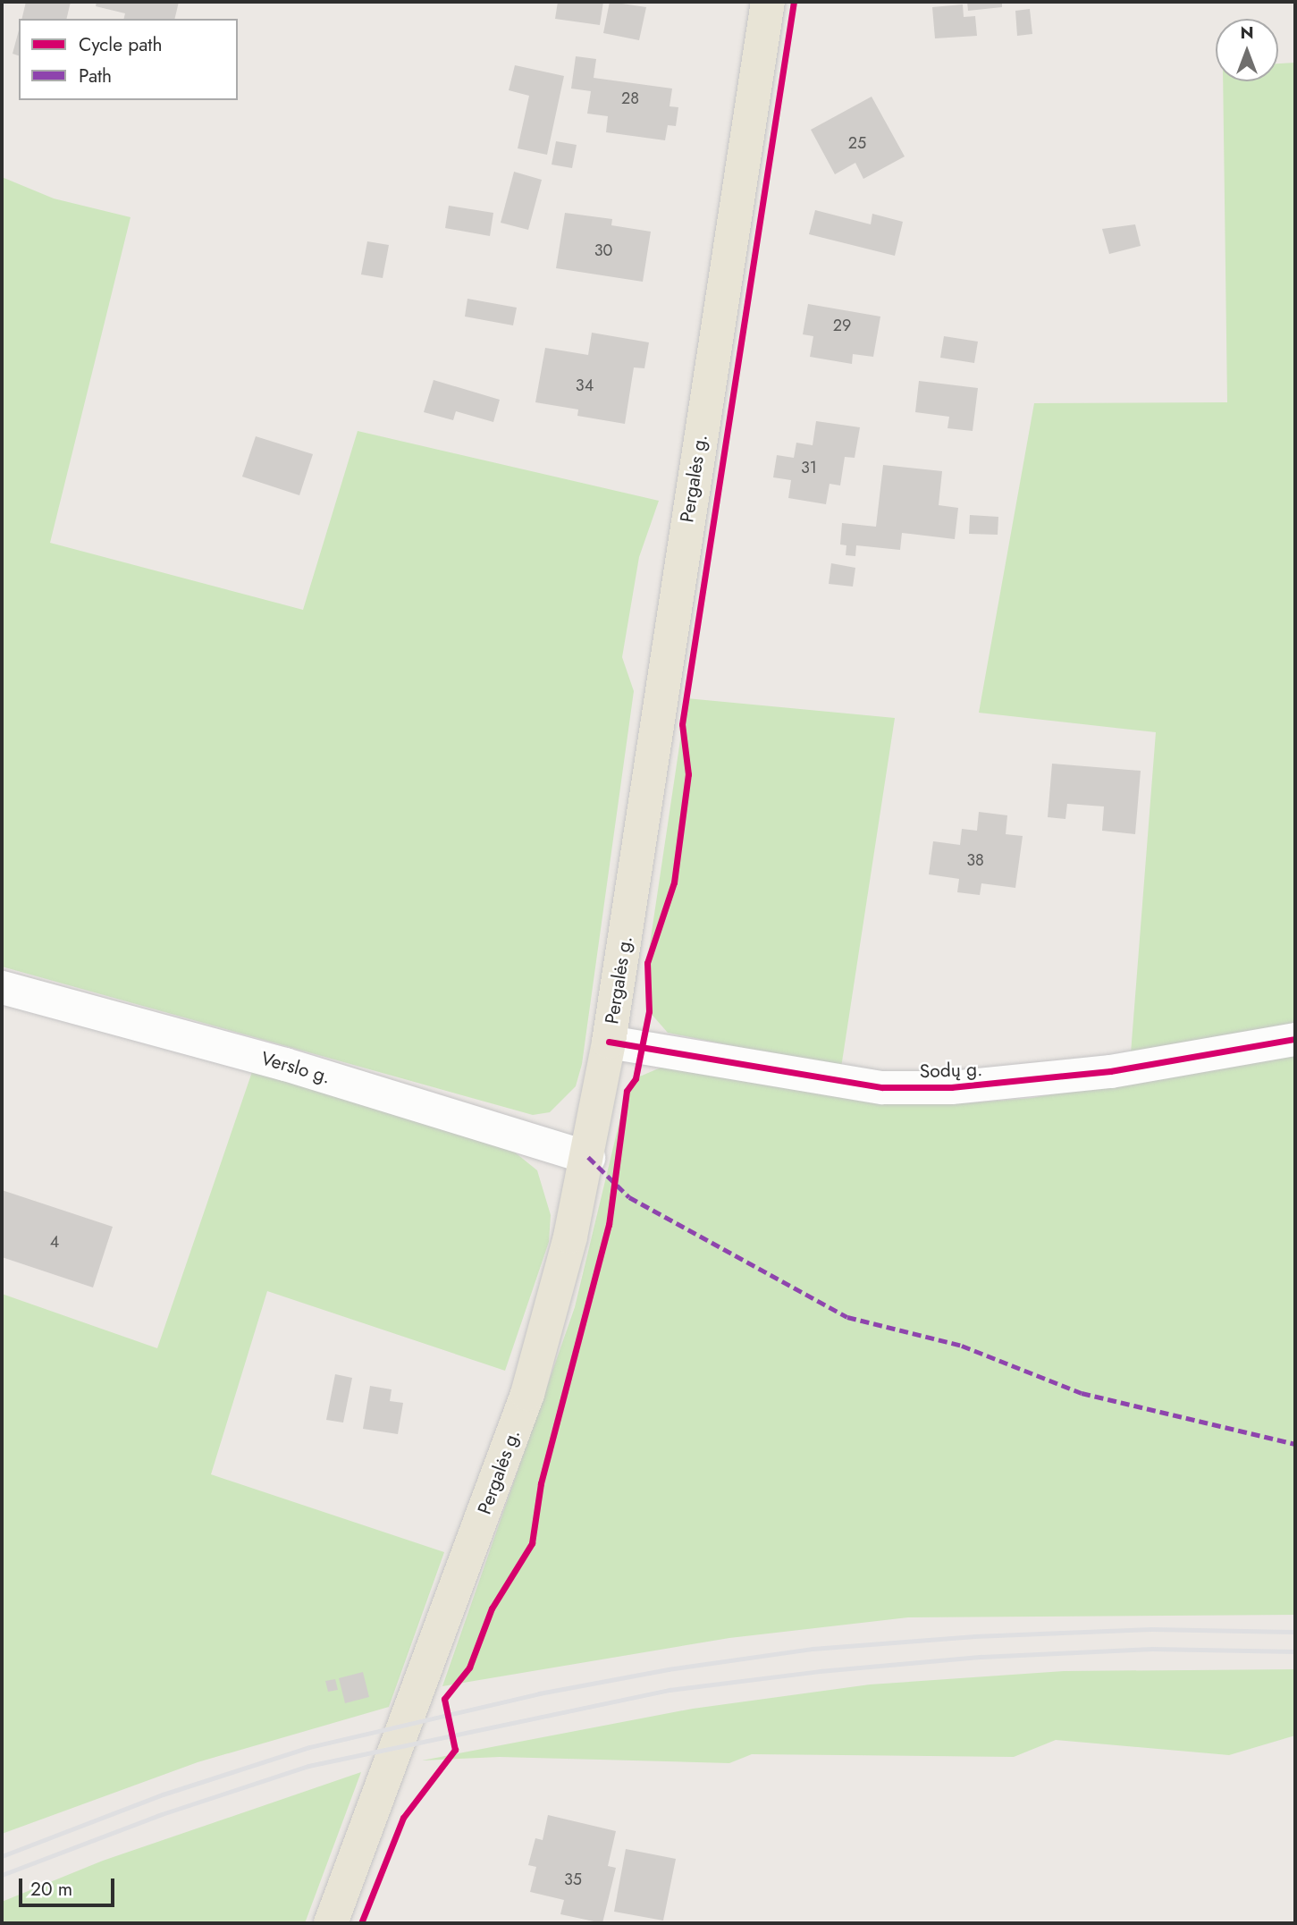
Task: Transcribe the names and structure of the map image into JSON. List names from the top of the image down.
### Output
{
  "streets": {
    "main road": ["Pergalės g."],
    "street": ["Verslo g.", "Sodų g."]
  },
  "crossings": [
    ["Pergalės g.", "Verslo g."],
    ["Pergalės g.", "Sodų g."]
  ],
  "house_numbers": [
    "28",
    "25",
    "30",
    "29",
    "34",
    "31",
    "38",
    "4",
    "35"
  ],
  "legend": ["Cycle path", "Path"],
  "scale_bar": "20 m",
  "north": "top"
}
